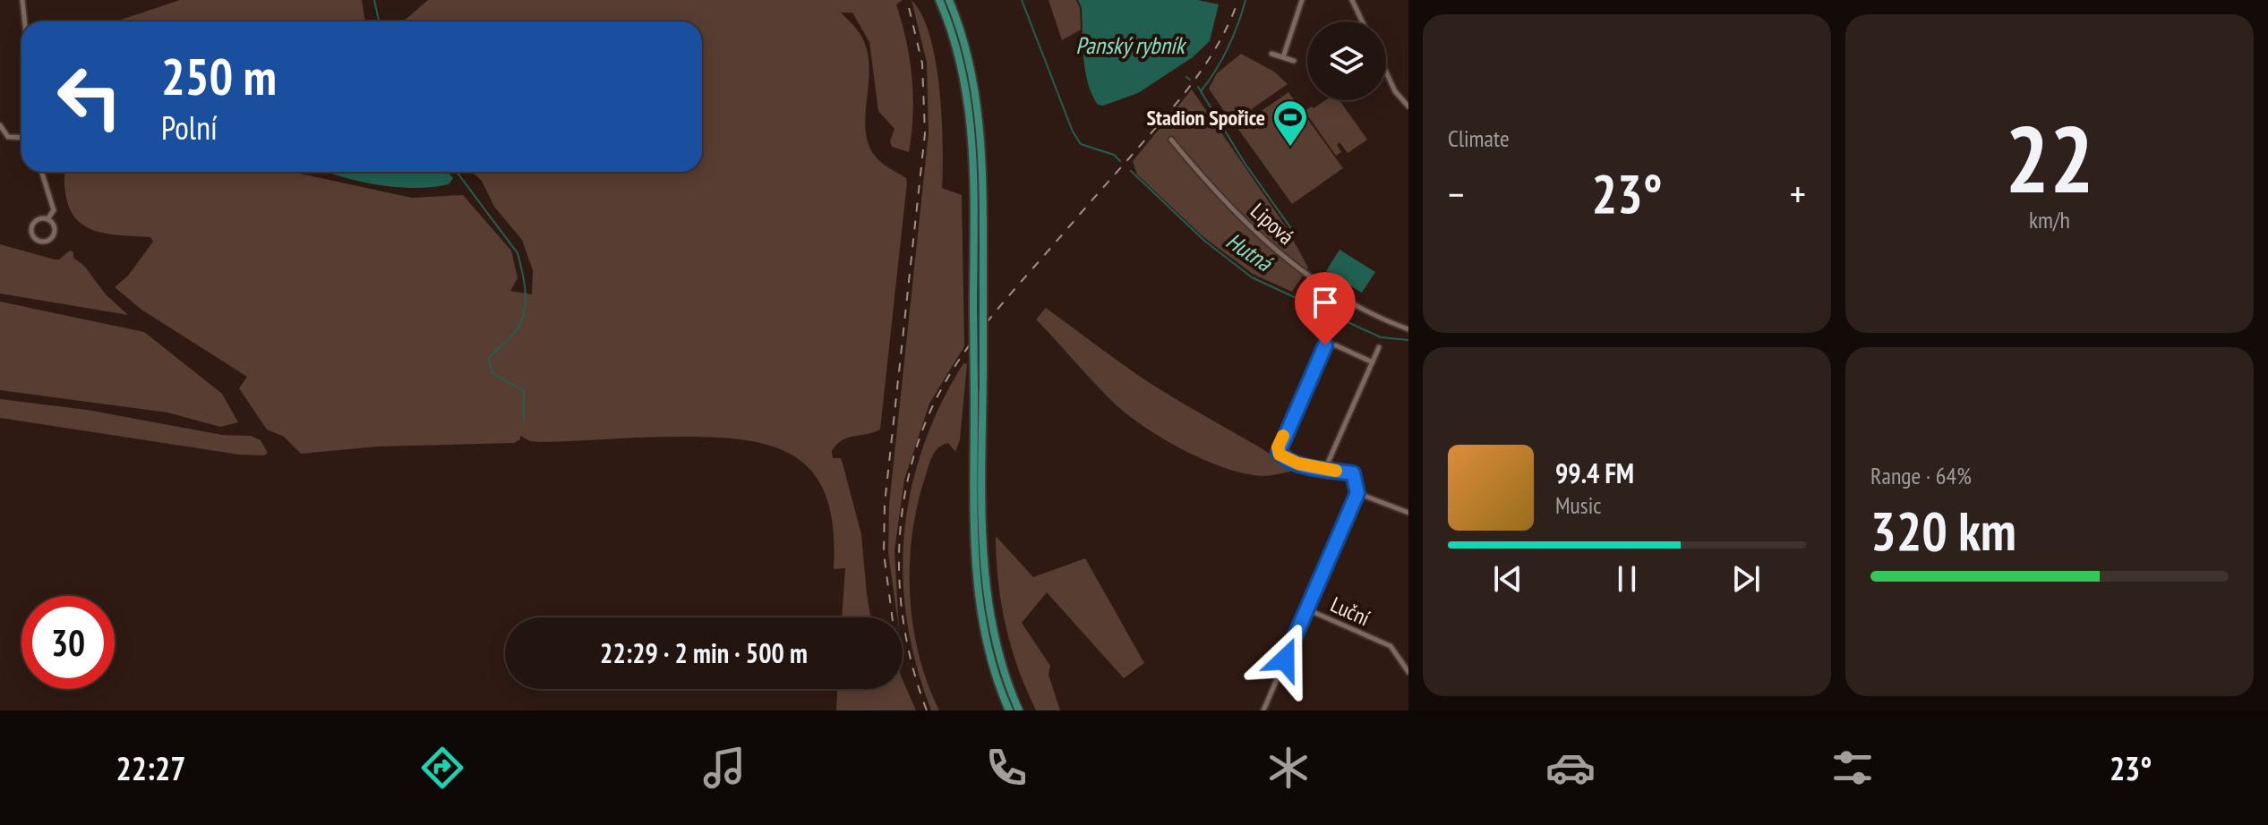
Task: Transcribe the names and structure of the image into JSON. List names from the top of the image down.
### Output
{
  "streets": {
    "street": ["Lipová", "Luční"]
  },
  "water": ["Panský rybník", "Hutná"],
  "places": {
    "sports": ["Stadion Spořice"]
  },
  "page": {
    "tile": [
      "Climate",
      ["22", "km/h"],
      ["Range · 64%", "320 km"]
    ],
    "turn": ["250 m", "Polní"],
    "heat": ["−", "23°", "+"],
    "song": ["99.4 FM", "Music"],
    "limit": "30",
    "trip": "22:29 · 2 min · 500 m",
    "tabs": ["22:27", "23°"]
  }
}
